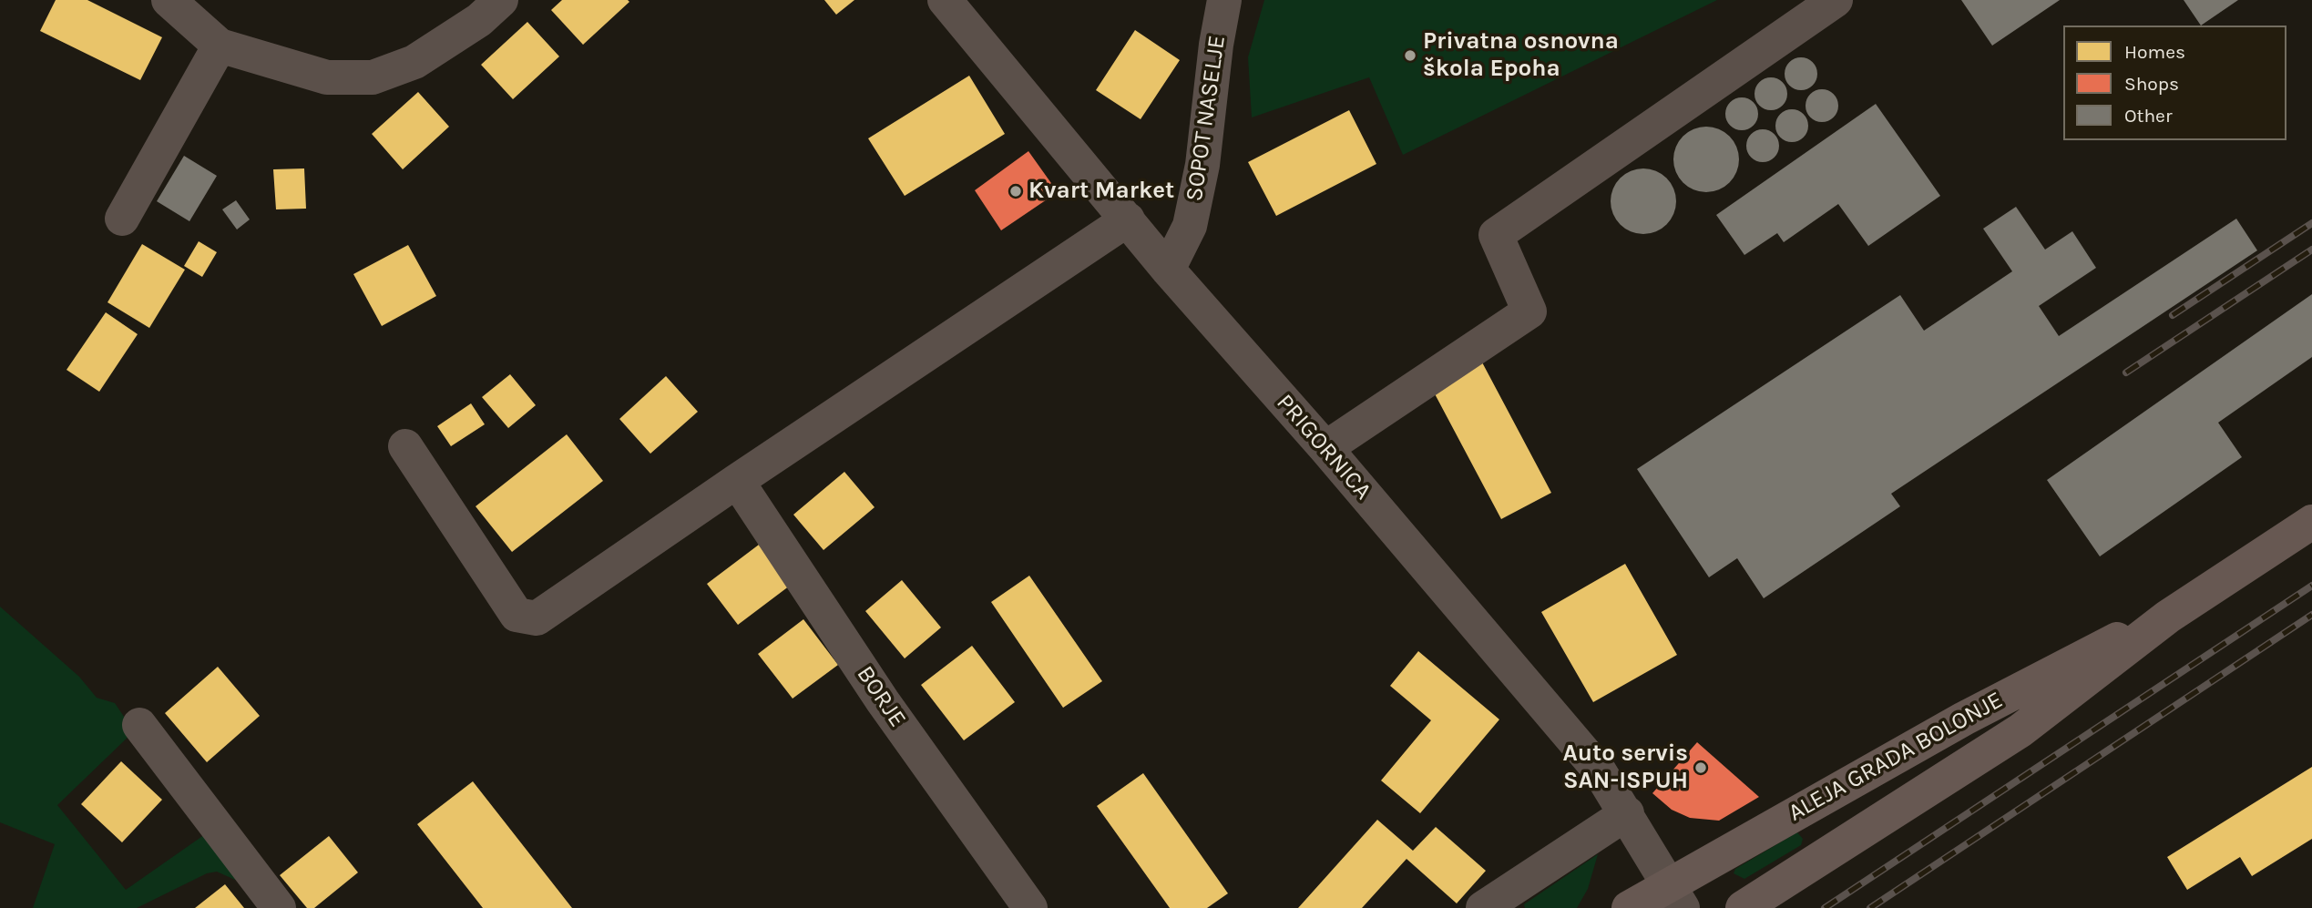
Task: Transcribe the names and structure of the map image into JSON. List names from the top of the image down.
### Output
{
  "streets": {
    "main road": ["ALEJA GRADA BOLONJE"],
    "street": ["SOPOT NASELJE", "PRIGORNICA", "BORJE"]
  },
  "crossings": [
    ["SOPOT NASELJE", "PRIGORNICA"],
    ["PRIGORNICA", "ALEJA GRADA BOLONJE"]
  ],
  "places": ["Privatna osnovna škola Epoha", "Kvart Market", "Auto servis SAN-ISPUH"],
  "legend": ["Homes", "Shops", "Other"]
}
